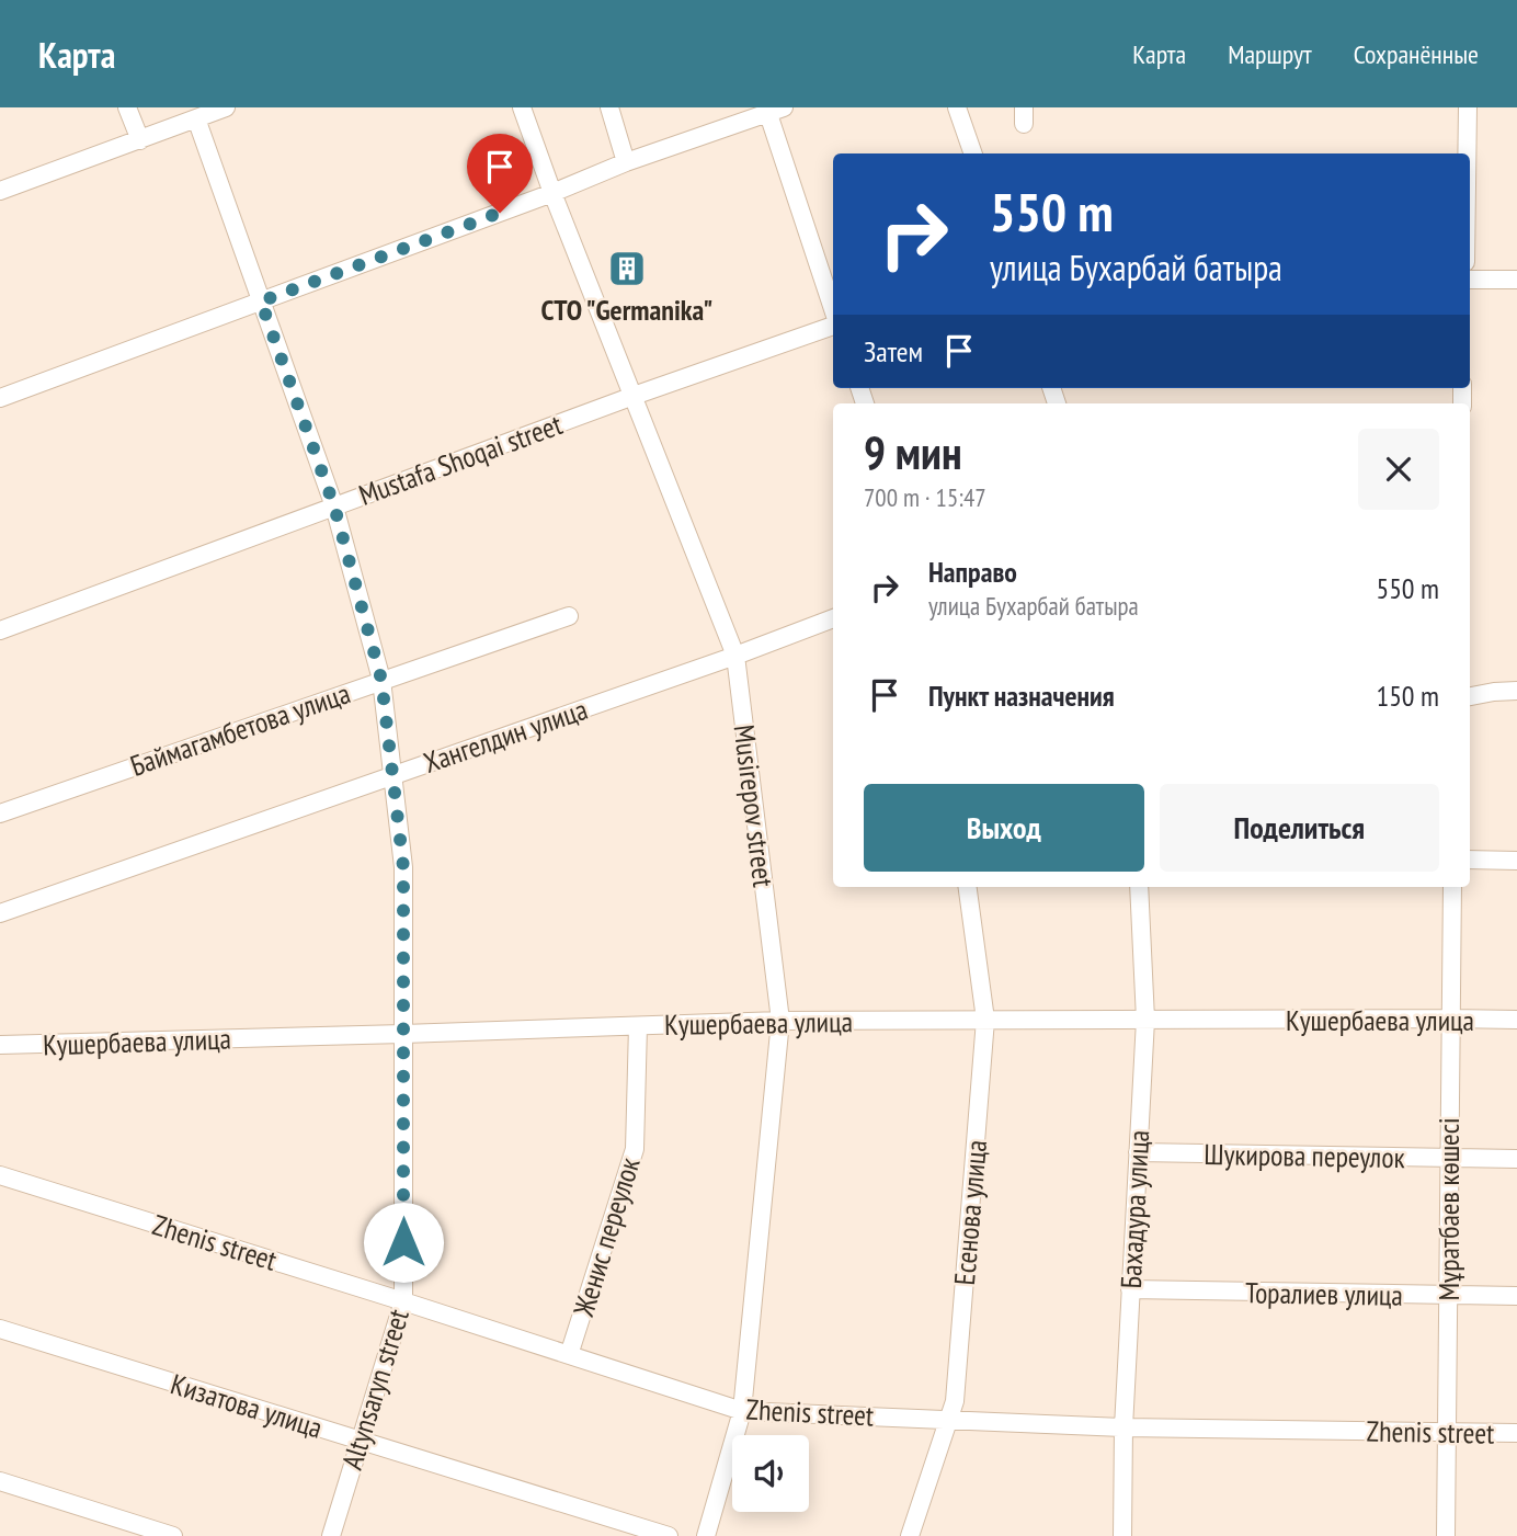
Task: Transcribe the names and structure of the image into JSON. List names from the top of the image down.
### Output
{
  "streets": {
    "street": [
      "Mustafa Shoqai street",
      "Баймагамбетова улица",
      "Хангелдин улица",
      "Musirepov street",
      "Кушербаева улица",
      "Шукирова переулок",
      "Бахадура улица",
      "Мұратбаев көшесі",
      "Есенова улица",
      "Женис переулок",
      "Zhenis street",
      "Торалиев улица",
      "Altynsaryn street",
      "Кизатова улица"
    ]
  },
  "crossings": [
    ["Mustafa Shoqai street", "Musirepov street"],
    ["Mustafa Shoqai street", "Altynsaryn street"],
    ["Баймагамбетова улица", "Altynsaryn street"],
    ["Хангелдин улица", "Musirepov street"],
    ["Хангелдин улица", "Altynsaryn street"],
    ["Musirepov street", "Кушербаева улица"],
    ["Musirepov street", "Zhenis street"],
    ["Кушербаева улица", "Бахадура улица"],
    ["Кушербаева улица", "Мұратбаев көшесі"],
    ["Кушербаева улица", "Есенова улица"],
    ["Кушербаева улица", "Женис переулок"],
    ["Кушербаева улица", "Altynsaryn street"],
    ["Шукирова переулок", "Бахадура улица"],
    ["Шукирова переулок", "Мұратбаев көшесі"],
    ["Бахадура улица", "Zhenis street"],
    ["Бахадура улица", "Торалиев улица"],
    ["Мұратбаев көшесі", "Zhenis street"],
    ["Мұратбаев көшесі", "Торалиев улица"],
    ["Есенова улица", "Zhenis street"],
    ["Женис переулок", "Zhenis street"],
    ["Zhenis street", "Altynsaryn street"],
    ["Altynsaryn street", "Кизатова улица"]
  ],
  "places": {
    "building": ["СТО \"Germanika\""]
  },
  "page": {
    "header": "Карта",
    "nav": ["Карта", "Маршрут", "Сохранённые"],
    "turn": ["550 m", "улица Бухарбай батыра"],
    "then": "Затем",
    "heading": ["9 мин", "700 m · 15:47"],
    "list": [
      {
        "name": "Направо",
        "note": "улица Бухарбай батыра",
        "value": "550 m"
      },
      {
        "name": "Пункт назначения",
        "value": "150 m"
      }
    ],
    "buttons": ["Выход", "Поделиться"]
  }
}
